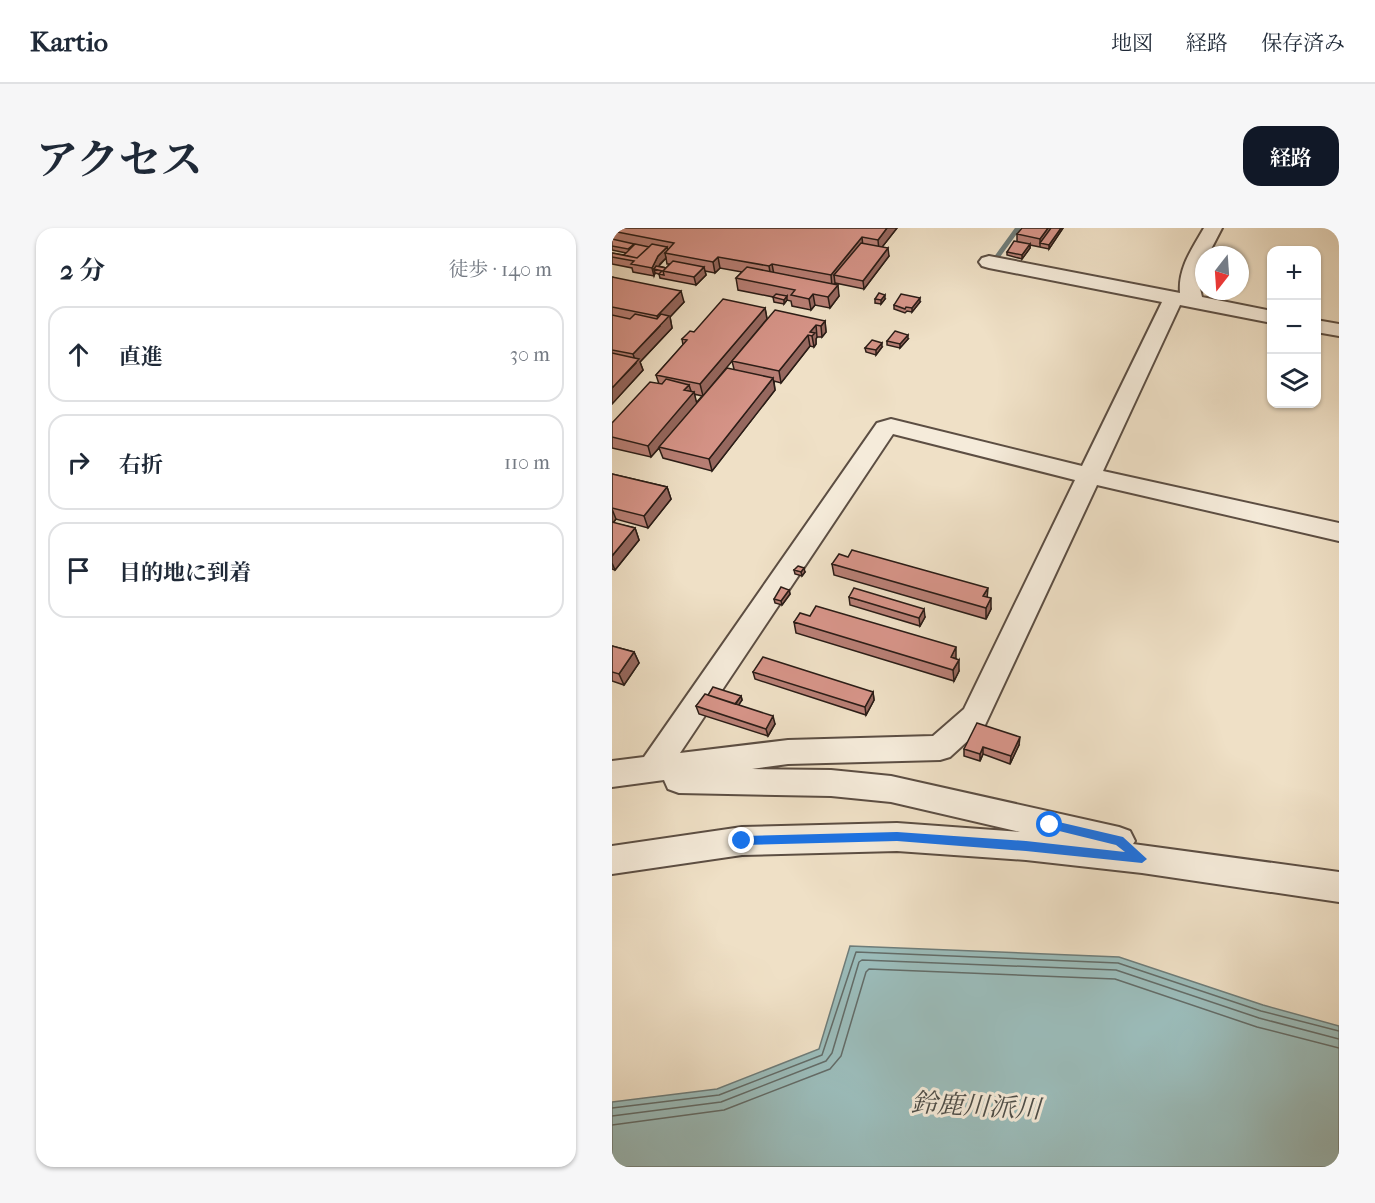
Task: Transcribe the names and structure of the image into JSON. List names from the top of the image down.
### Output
{
  "water": ["鈴鹿川派川"],
  "north": "bottom",
  "page": {
    "header": "Kartio",
    "nav": ["地図", "経路", "保存済み"],
    "title": "アクセス",
    "buttons": "経路",
    "heading": ["2 分", "徒歩 · 140 m"],
    "map_buttons": ["+", "−"],
    "list": [
      ["直進", "30 m"],
      ["右折", "110 m"],
      "目的地に到着"
    ]
  }
}
